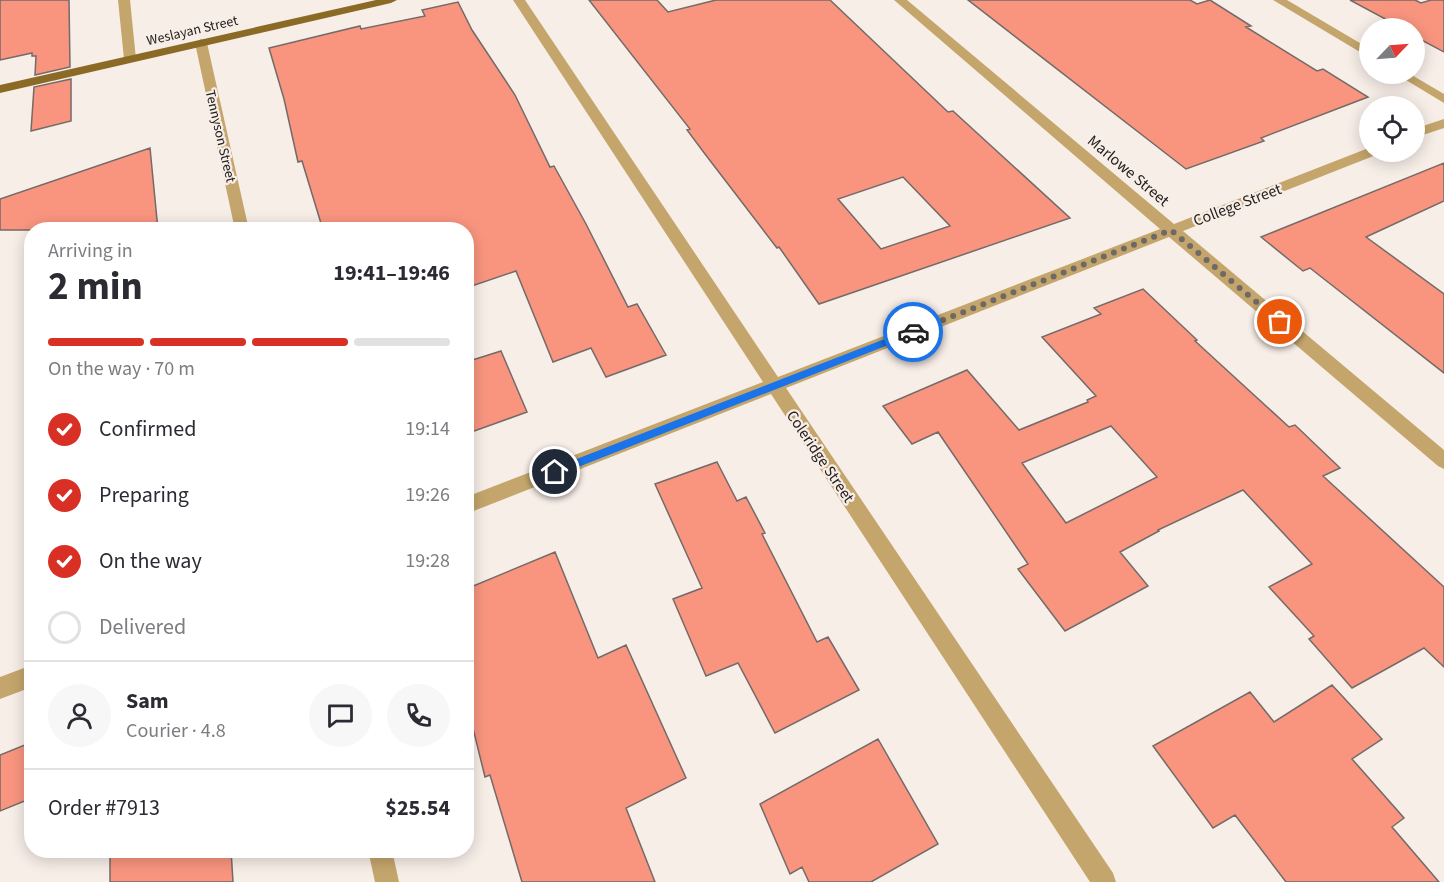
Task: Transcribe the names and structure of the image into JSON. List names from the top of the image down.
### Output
{
  "streets": {
    "main road": ["Weslayan Street"],
    "street": [
      "Tennyson Street",
      "Marlowe Street",
      "College Street",
      "Coleridge Street"
    ]
  },
  "crossings": [
    ["Weslayan Street", "Tennyson Street"],
    ["Marlowe Street", "College Street"],
    ["College Street", "Coleridge Street"]
  ],
  "north": "top right",
  "page": {
    "heading": ["2 min", "Arriving in", "19:41–19:46"],
    "panel": [
      "Sam",
      "Courier · 4.8",
      "Order #7913",
      "$25.54"
    ],
    "bar": "On the way · 70 m",
    "list": [
      ["Confirmed", "19:14"],
      ["Preparing", "19:26"],
      ["On the way", "19:28"],
      "Delivered"
    ]
  }
}
